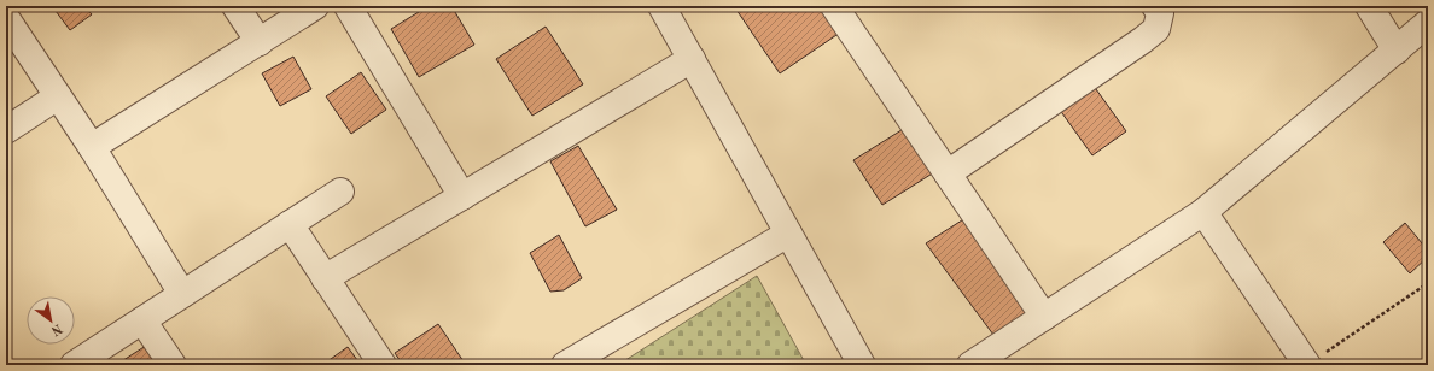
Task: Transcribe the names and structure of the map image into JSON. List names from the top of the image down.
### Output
{
  "north": "bottom right"
}
